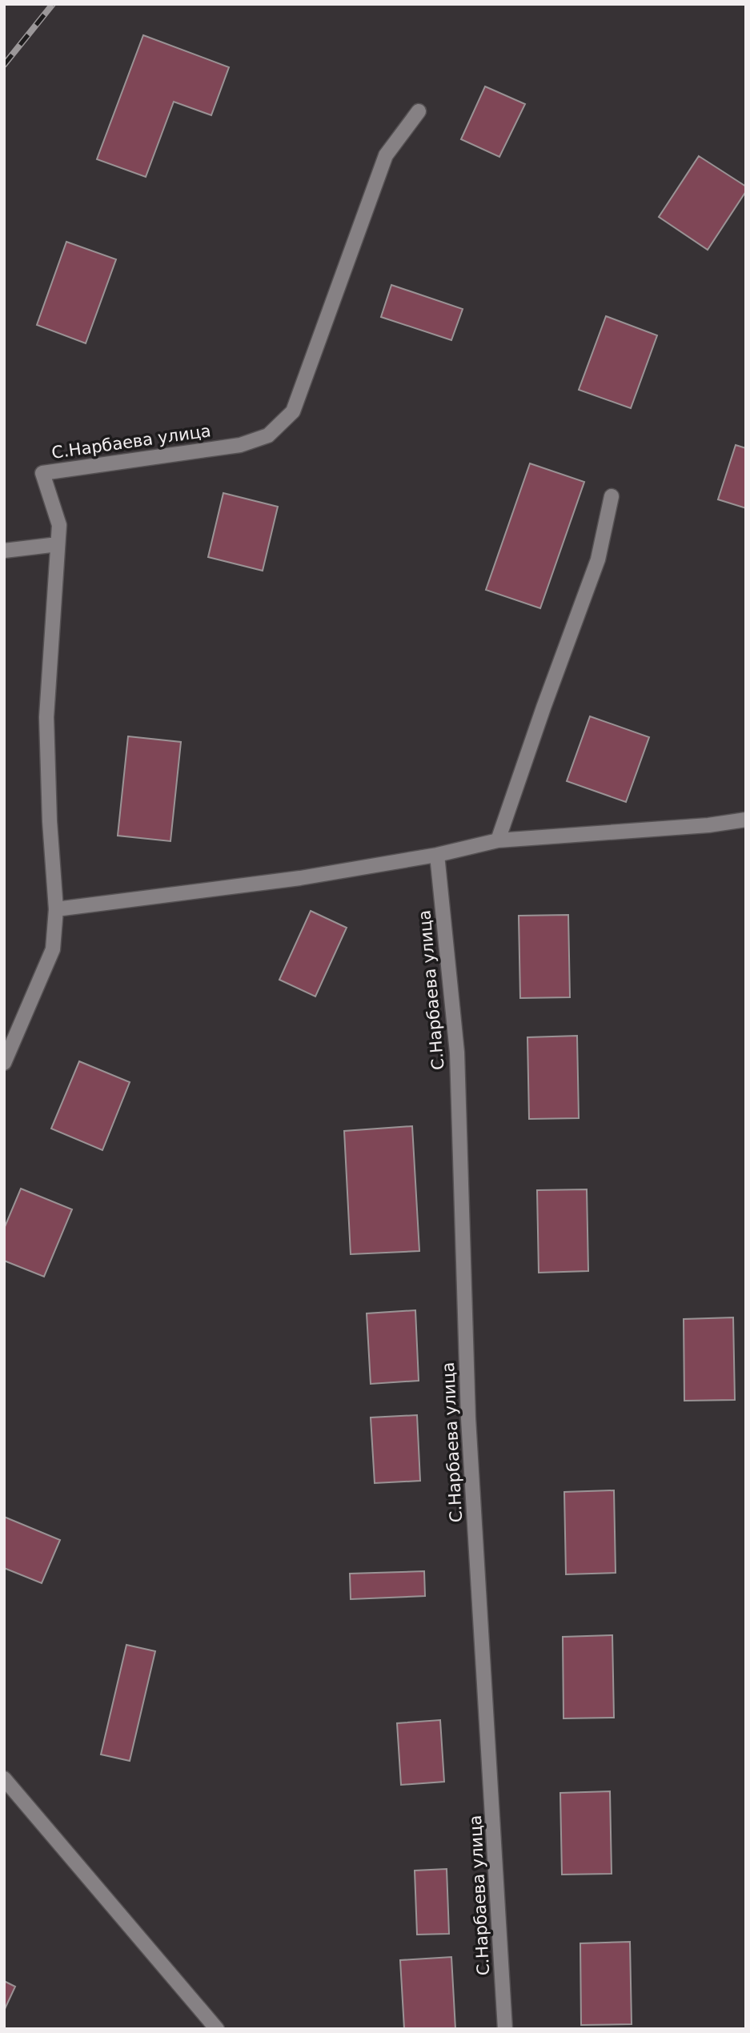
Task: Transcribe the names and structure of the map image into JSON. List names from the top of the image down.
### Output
{
  "streets": {
    "street": ["С.Нарбаева улица"]
  }
}
